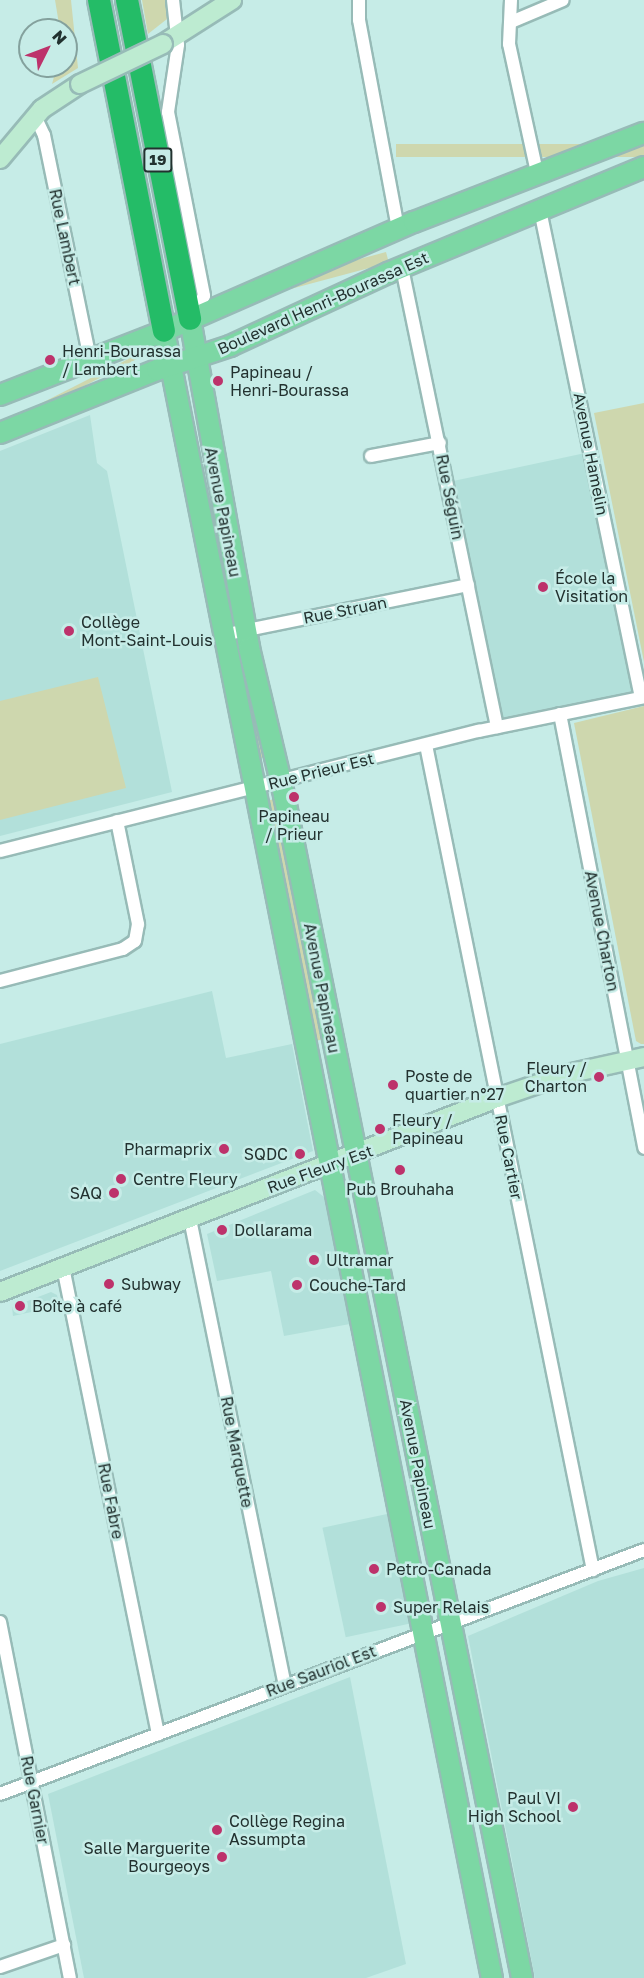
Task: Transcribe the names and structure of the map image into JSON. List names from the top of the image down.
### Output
{
  "streets": {
    "highway": ["19"],
    "main road": ["Boulevard Henri-Bourassa Est", "Avenue Papineau"],
    "street": [
      "Rue Lambert",
      "Avenue Hamelin",
      "Rue Séguin",
      "Rue Struan",
      "Rue Prieur Est",
      "Avenue Charton",
      "Rue Cartier",
      "Rue Fleury Est",
      "Rue Marquette",
      "Rue Fabre",
      "Rue Sauriol Est",
      "Rue Garnier"
    ]
  },
  "crossings": [
    ["19", "Avenue Papineau"],
    ["Boulevard Henri-Bourassa Est", "Avenue Hamelin"],
    ["Boulevard Henri-Bourassa Est", "Rue Séguin"],
    ["Boulevard Henri-Bourassa Est", "Avenue Papineau"],
    ["Avenue Hamelin", "Rue Prieur Est"],
    ["Rue Séguin", "Rue Struan"],
    ["Rue Séguin", "Rue Prieur Est"],
    ["Avenue Papineau", "Rue Struan"],
    ["Avenue Papineau", "Rue Prieur Est"],
    ["Avenue Papineau", "Rue Fleury Est"],
    ["Avenue Papineau", "Rue Sauriol Est"],
    ["Rue Prieur Est", "Avenue Charton"],
    ["Rue Prieur Est", "Rue Cartier"],
    ["Avenue Charton", "Rue Fleury Est"],
    ["Rue Cartier", "Rue Fleury Est"],
    ["Rue Cartier", "Rue Sauriol Est"],
    ["Rue Fleury Est", "Rue Marquette"],
    ["Rue Fleury Est", "Rue Fabre"],
    ["Rue Marquette", "Rue Sauriol Est"],
    ["Rue Fabre", "Rue Sauriol Est"],
    ["Rue Sauriol Est", "Rue Garnier"]
  ],
  "places": [
    "Henri-Bourassa / Lambert",
    "Papineau / Henri-Bourassa",
    "École la Visitation",
    "Collège Mont-Saint-Louis",
    "Papineau / Prieur",
    "Fleury / Charton",
    "Poste de quartier n°27",
    "Fleury / Papineau",
    "Pharmaprix",
    "SQDC",
    "Pub Brouhaha",
    "Centre Fleury",
    "SAQ",
    "Dollarama",
    "Ultramar",
    "Subway",
    "Couche-Tard",
    "Boîte à café",
    "Petro-Canada",
    "Super Relais",
    "Paul VI High School",
    "Collège Regina Assumpta",
    "Salle Marguerite Bourgeoys"
  ],
  "north": "top right"
}
